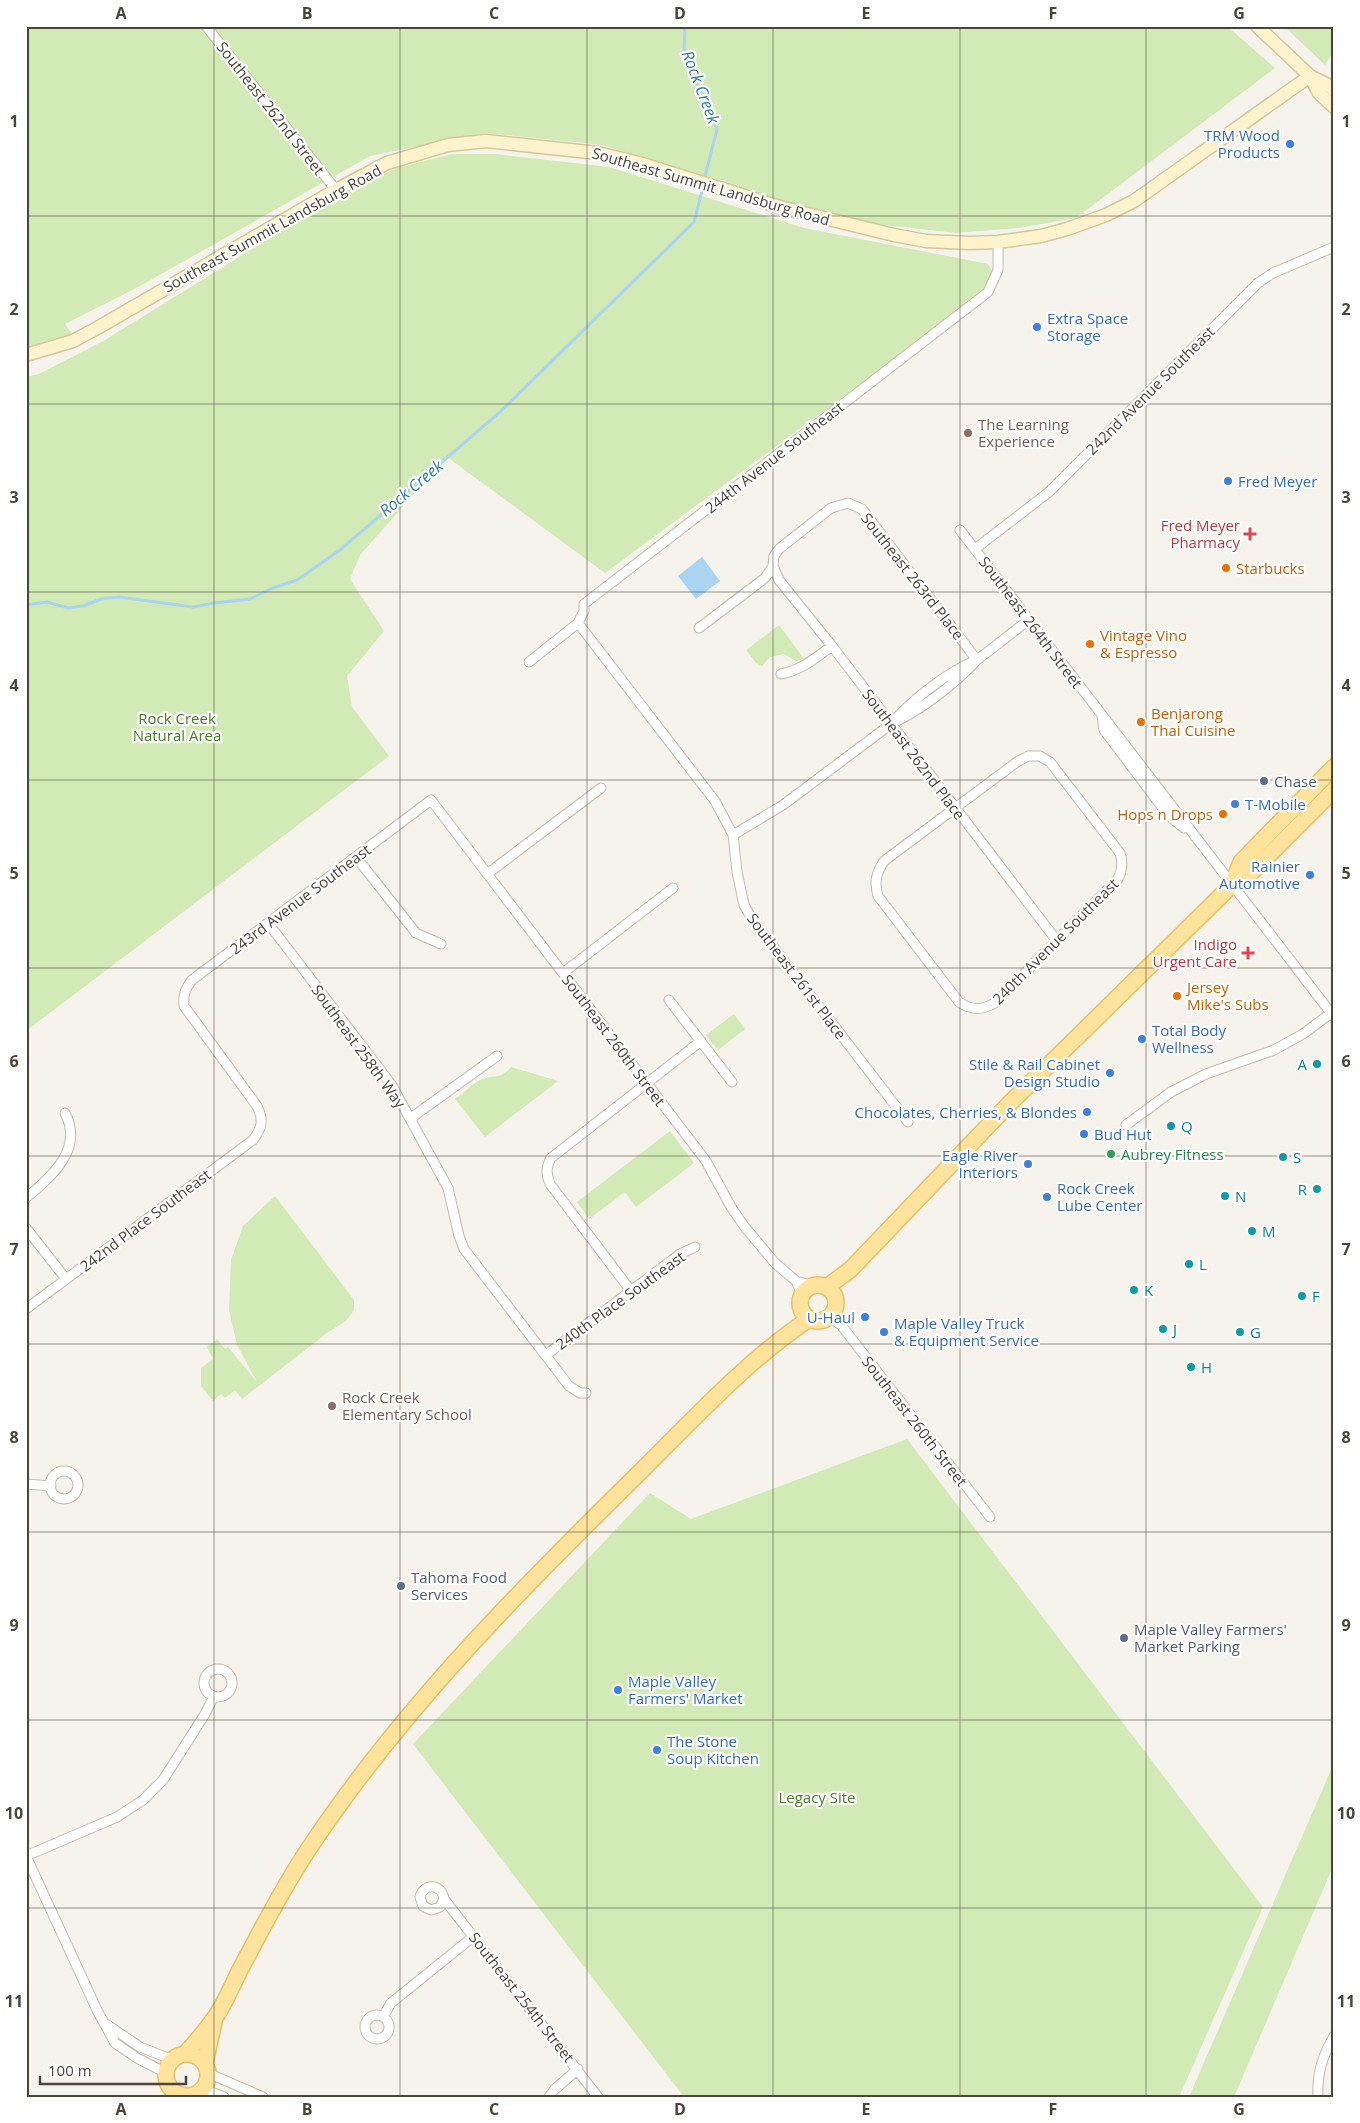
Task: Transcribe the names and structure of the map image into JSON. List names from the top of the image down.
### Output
{
  "streets": {
    "street": [
      "Southeast 262nd Street",
      "Southeast Summit Landsburg Road",
      "242nd Avenue Southeast",
      "244th Avenue Southeast",
      "Southeast 263rd Place",
      "Southeast 264th Street",
      "Southeast 262nd Place",
      "243rd Avenue Southeast",
      "240th Avenue Southeast",
      "Southeast 261st Place",
      "Southeast 260th Street",
      "Southeast 258th Way",
      "242nd Place Southeast",
      "240th Place Southeast",
      "Southeast 254th Street"
    ]
  },
  "crossings": [
    ["Southeast 262nd Street", "Southeast Summit Landsburg Road"],
    ["Southeast Summit Landsburg Road", "244th Avenue Southeast"],
    ["242nd Avenue Southeast", "Southeast 264th Street"],
    ["244th Avenue Southeast", "Southeast 261st Place"],
    ["Southeast 263rd Place", "Southeast 262nd Place"],
    ["Southeast 262nd Place", "240th Avenue Southeast"],
    ["243rd Avenue Southeast", "Southeast 260th Street"],
    ["243rd Avenue Southeast", "Southeast 258th Way"],
    ["243rd Avenue Southeast", "242nd Place Southeast"],
    ["Southeast 258th Way", "240th Place Southeast"]
  ],
  "water": ["Rock Creek"],
  "parks": ["Rock Creek Natural Area", "Legacy Site"],
  "places": {
    "other": [
      "TRM Wood Products",
      "Extra Space Storage",
      "The Learning Experience",
      "Fred Meyer",
      "Starbucks",
      "Vintage Vino & Espresso",
      "Benjarong Thai Cuisine",
      "Chase",
      "T-Mobile",
      "Hops n Drops",
      "Rainier Automotive",
      "Jersey Mike's Subs",
      "Total Body Wellness",
      "A",
      "Stile & Rail Cabinet Design Studio",
      "Chocolates, Cherries, & Blondes",
      "Q",
      "Bud Hut",
      "Aubrey Fitness",
      "S",
      "Eagle River Interiors",
      "R",
      "N",
      "Rock Creek Lube Center",
      "M",
      "L",
      "K",
      "F",
      "U-Haul",
      "J",
      "Maple Valley Truck & Equipment Service",
      "G",
      "H",
      "Rock Creek Elementary School",
      "Tahoma Food Services",
      "Maple Valley Farmers' Market Parking",
      "Maple Valley Farmers' Market",
      "The Stone Soup Kitchen"
    ],
    "health": ["Fred Meyer Pharmacy", "Indigo Urgent Care"]
  },
  "scale_bar": "100 m",
  "grid": {
    "columns": [
      "A",
      "B",
      "C",
      "D",
      "E",
      "F",
      "G"
    ],
    "rows": [
      "1",
      "2",
      "3",
      "4",
      "5",
      "6",
      "7",
      "8",
      "9",
      "10",
      "11"
    ]
  }
}
